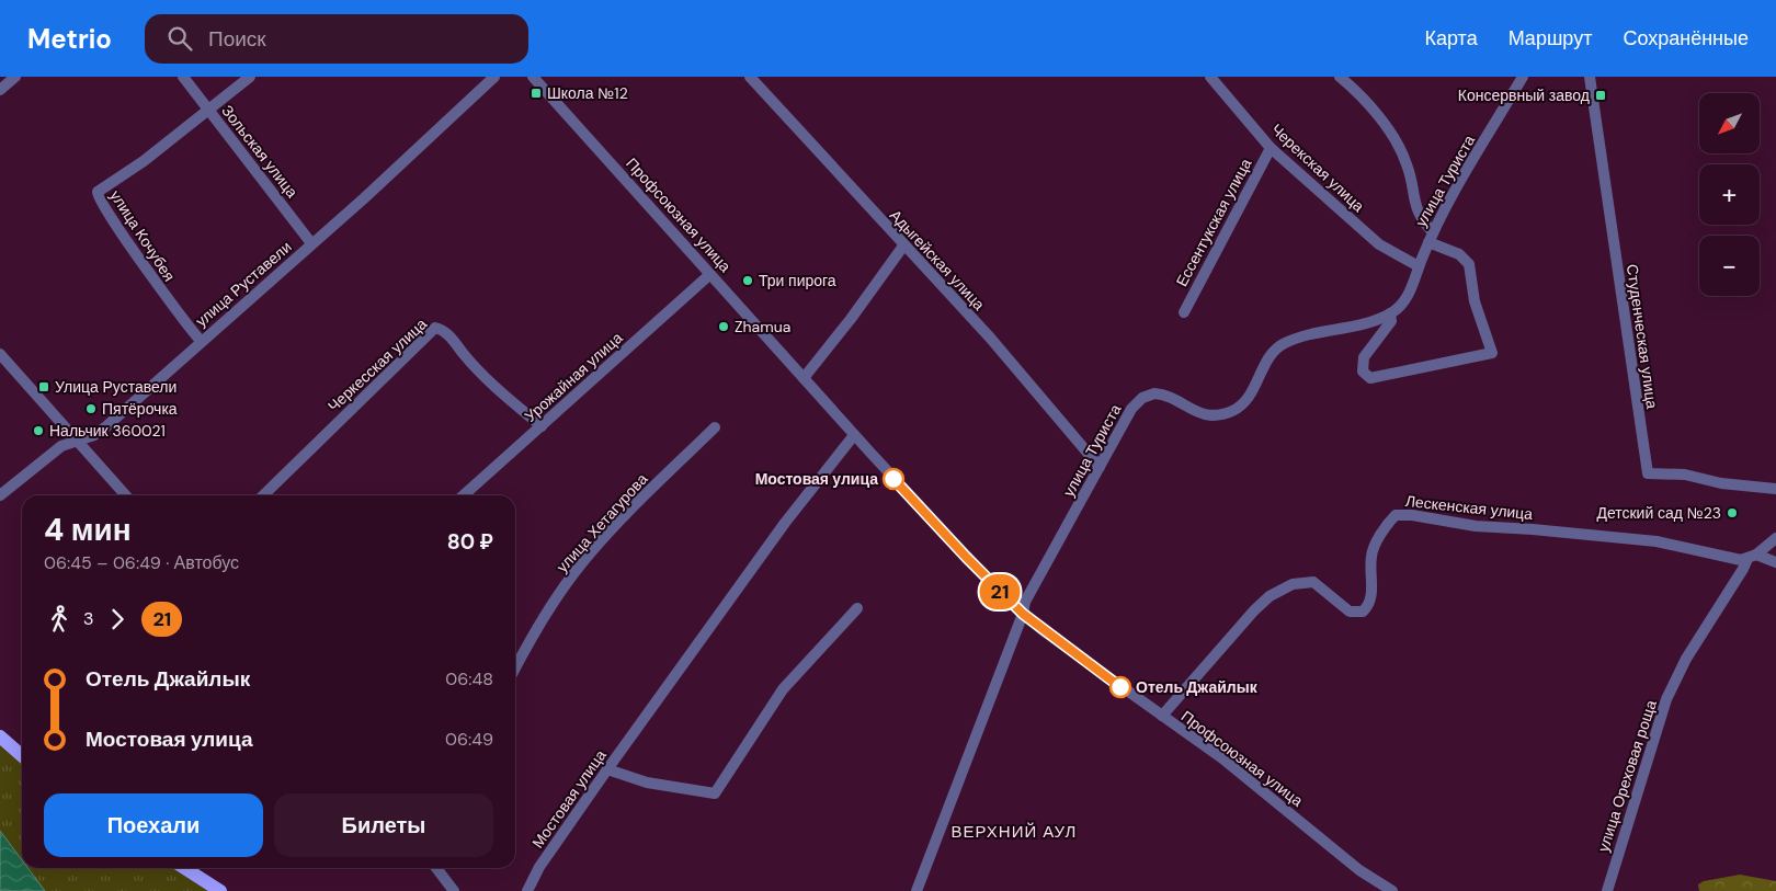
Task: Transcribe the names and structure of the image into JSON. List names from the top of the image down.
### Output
{
  "streets": {
    "street": [
      "Зольская улица",
      "Черекская улица",
      "улица Туриста",
      "Профсоюзная улица",
      "Ессентукская улица",
      "улица Кочубея",
      "Адыгейская улица",
      "улица Руставели",
      "Студенческая улица",
      "Черкесская улица",
      "Урожайная улица",
      "Лескенская улица",
      "улица Хетагурова",
      "улица Ореховая роща",
      "Мостовая улица"
    ]
  },
  "crossings": [
    ["Зольская улица", "улица Кочубея"],
    ["Зольская улица", "улица Руставели"],
    ["Черекская улица", "улица Туриста"],
    ["Черекская улица", "Ессентукская улица"],
    ["улица Туриста", "Профсоюзная улица"],
    ["улица Туриста", "Адыгейская улица"],
    ["Профсоюзная улица", "Урожайная улица"],
    ["Профсоюзная улица", "Лескенская улица"],
    ["Профсоюзная улица", "Мостовая улица"],
    ["улица Кочубея", "улица Руставели"],
    ["Черкесская улица", "Урожайная улица"],
    ["Лескенская улица", "улица Ореховая роща"]
  ],
  "districts": ["ВЕРХНИЙ АУЛ"],
  "places": {
    "transit": ["Школа №12", "Консервный завод", "Улица Руставели"],
    "other": [
      "Три пирога",
      "Zhamua",
      "Пятёрочка",
      "Нальчик 360021",
      "Мостовая улица",
      "Детский сад №23",
      "Отель Джайлык"
    ]
  },
  "lines": ["bus line 21"],
  "north": "bottom left",
  "page": {
    "header": "Metrio",
    "search": "Поиск",
    "nav": ["Карта", "Маршрут", "Сохранённые"],
    "on_map": "21",
    "map_buttons": ["+", "−"],
    "heading": ["4 мин", "06:45 – 06:49 · Автобус", "80 ₽"],
    "legs": ["3", "21"],
    "list": [
      {
        "name": "Отель Джайлык",
        "value": "06:48"
      },
      {
        "name": "Мостовая улица",
        "value": "06:49"
      }
    ],
    "buttons": ["Поехали", "Билеты"]
  }
}
